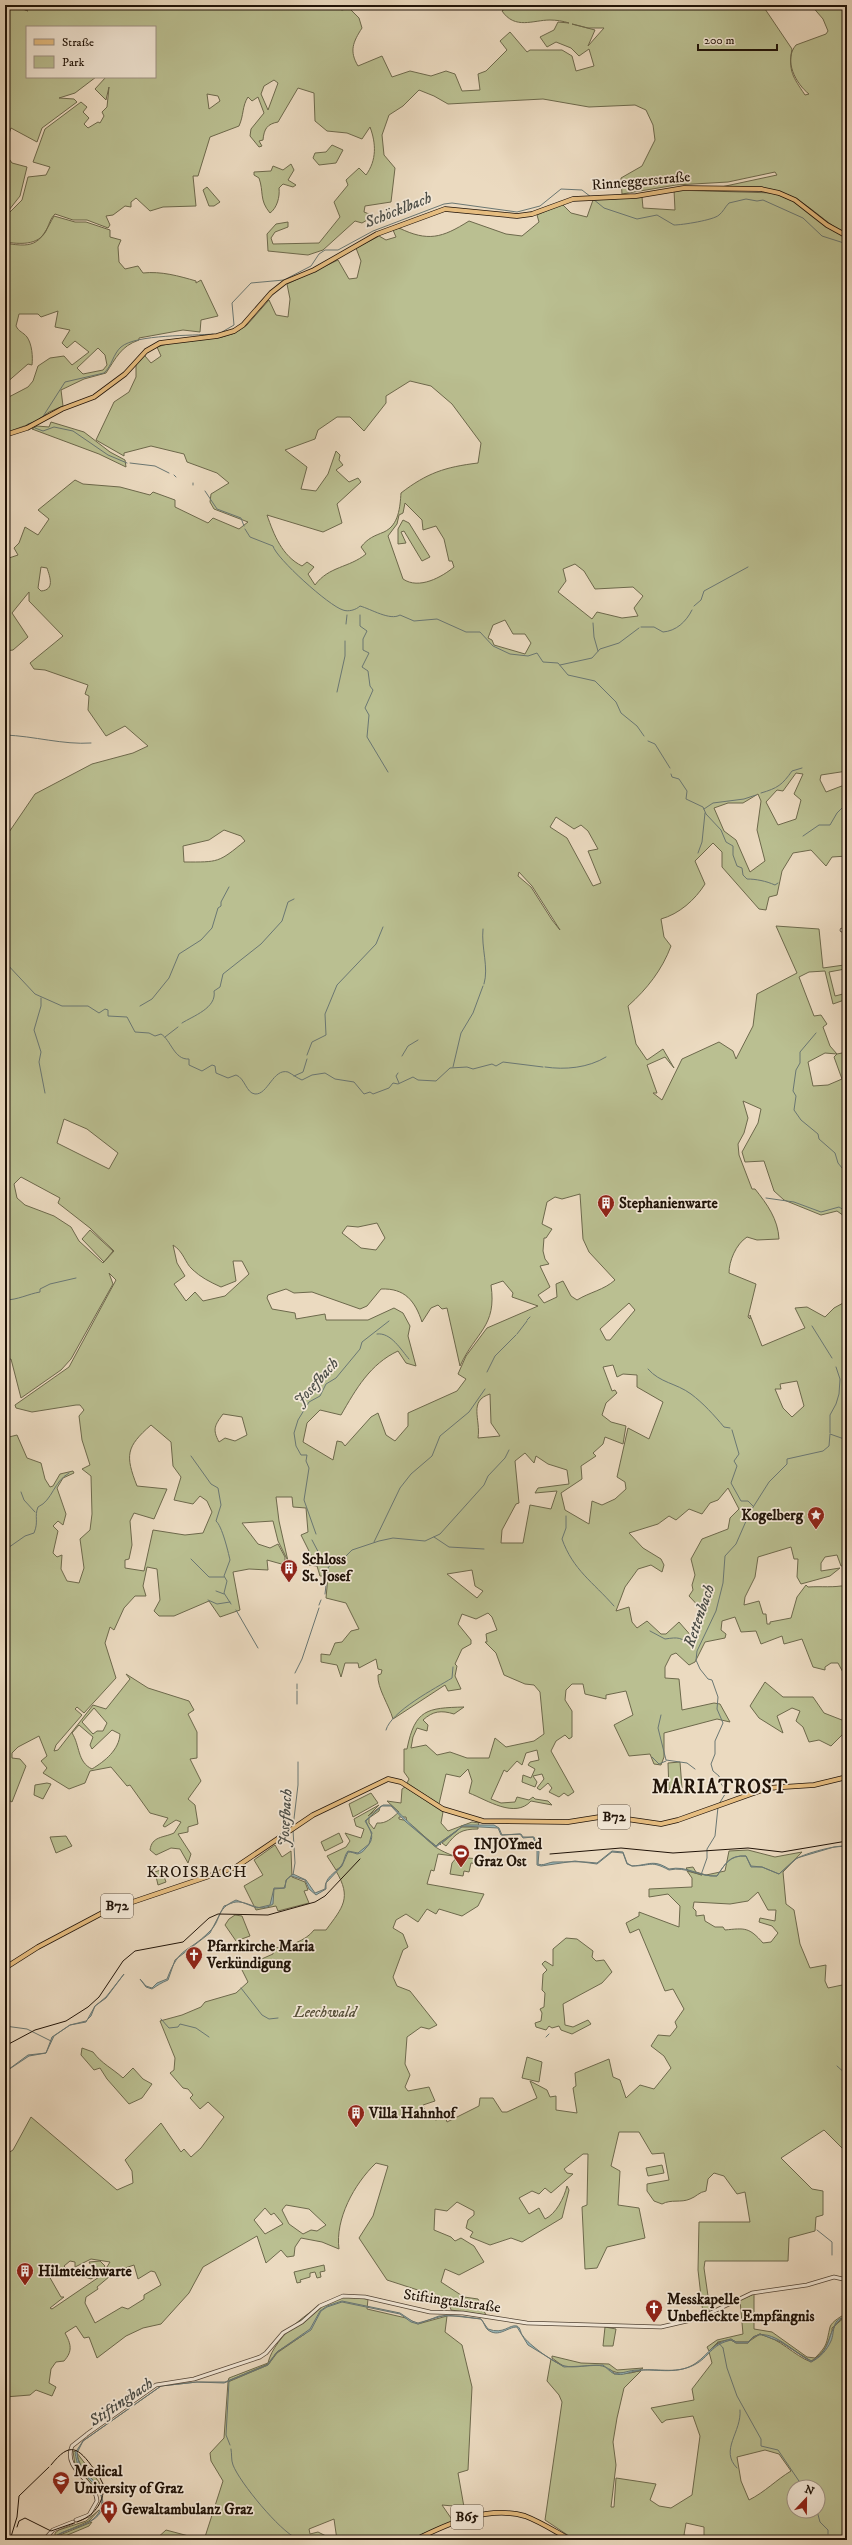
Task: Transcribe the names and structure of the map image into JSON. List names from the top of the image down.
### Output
{
  "streets": {
    "main road": ["Rinneggerstraße", "B72", "B65"],
    "street": ["Stiftingtalstraße"]
  },
  "districts": ["MARIATROST", "KROISBACH"],
  "water": [
    "Schöcklbach",
    "Josefbach",
    "Rettenbach",
    "Stiftingbach"
  ],
  "parks": ["Leechwald"],
  "places": {
    "building": [
      "Stephanienwarte",
      "Schloss St. Josef",
      "Villa Hahnhof",
      "Hilmteichwarte"
    ],
    "place": ["Kogelberg"],
    "sports": ["INJOYmed Graz Ost"],
    "church": ["Pfarrkirche Maria Verkündigung", "Messkapelle Unbefleckte Empfängnis"],
    "school or university": ["Medical University of Graz"],
    "hospital": ["Gewaltambulanz Graz"]
  },
  "legend": ["Straße", "Park"],
  "scale_bar": "200 m",
  "north": "top"
}
